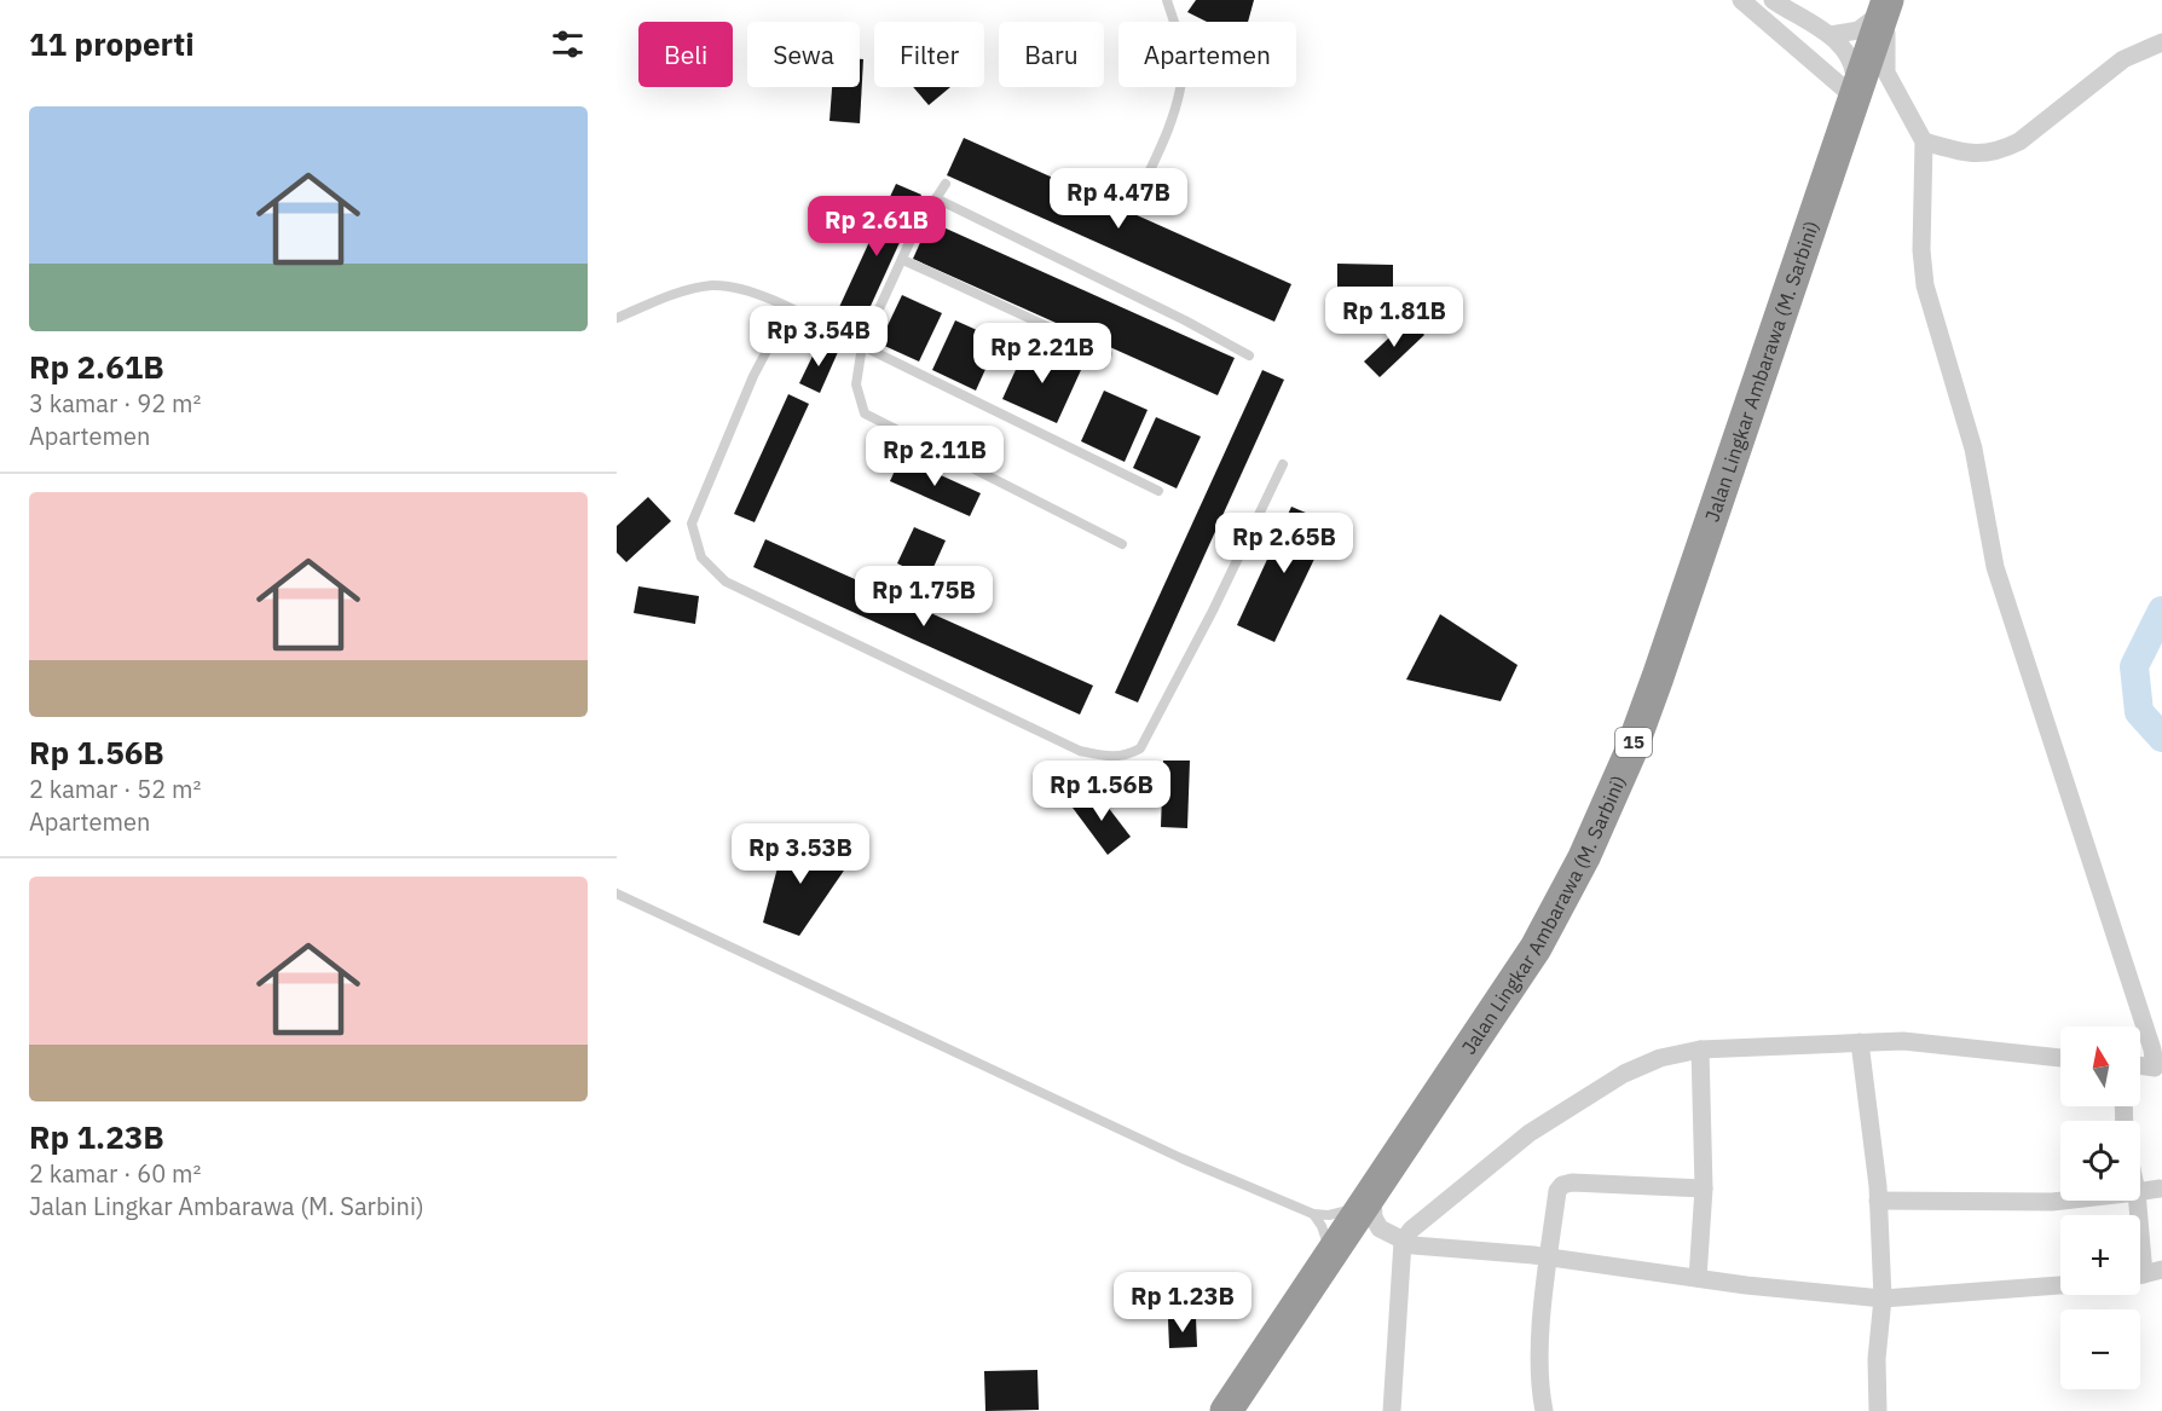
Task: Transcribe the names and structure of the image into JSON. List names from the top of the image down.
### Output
{
  "streets": {
    "highway": ["Jalan Lingkar Ambarawa (M. Sarbini)", "15"]
  },
  "north": "top",
  "page": {
    "heading": "11 properti",
    "chip": [
      "Beli",
      "Sewa",
      "Filter",
      "Baru",
      "Apartemen"
    ],
    "list": [
      {
        "name": "Rp 2.61B",
        "note": "3 kamar · 92 m² · Apartemen"
      },
      {
        "name": "Rp 1.56B",
        "note": "2 kamar · 52 m² · Apartemen"
      },
      {
        "name": "Rp 1.23B",
        "note": "2 kamar · 60 m² · Jalan Lingkar Ambarawa (M. Sarbini)"
      }
    ],
    "price": [
      "Rp 4.47B",
      "Rp 2.61B",
      "Rp 1.81B",
      "Rp 3.54B",
      "Rp 2.21B",
      "Rp 2.11B",
      "Rp 2.65B",
      "Rp 1.75B",
      "Rp 1.56B",
      "Rp 3.53B",
      "Rp 1.23B"
    ],
    "map_buttons": ["+", "−"]
  }
}
